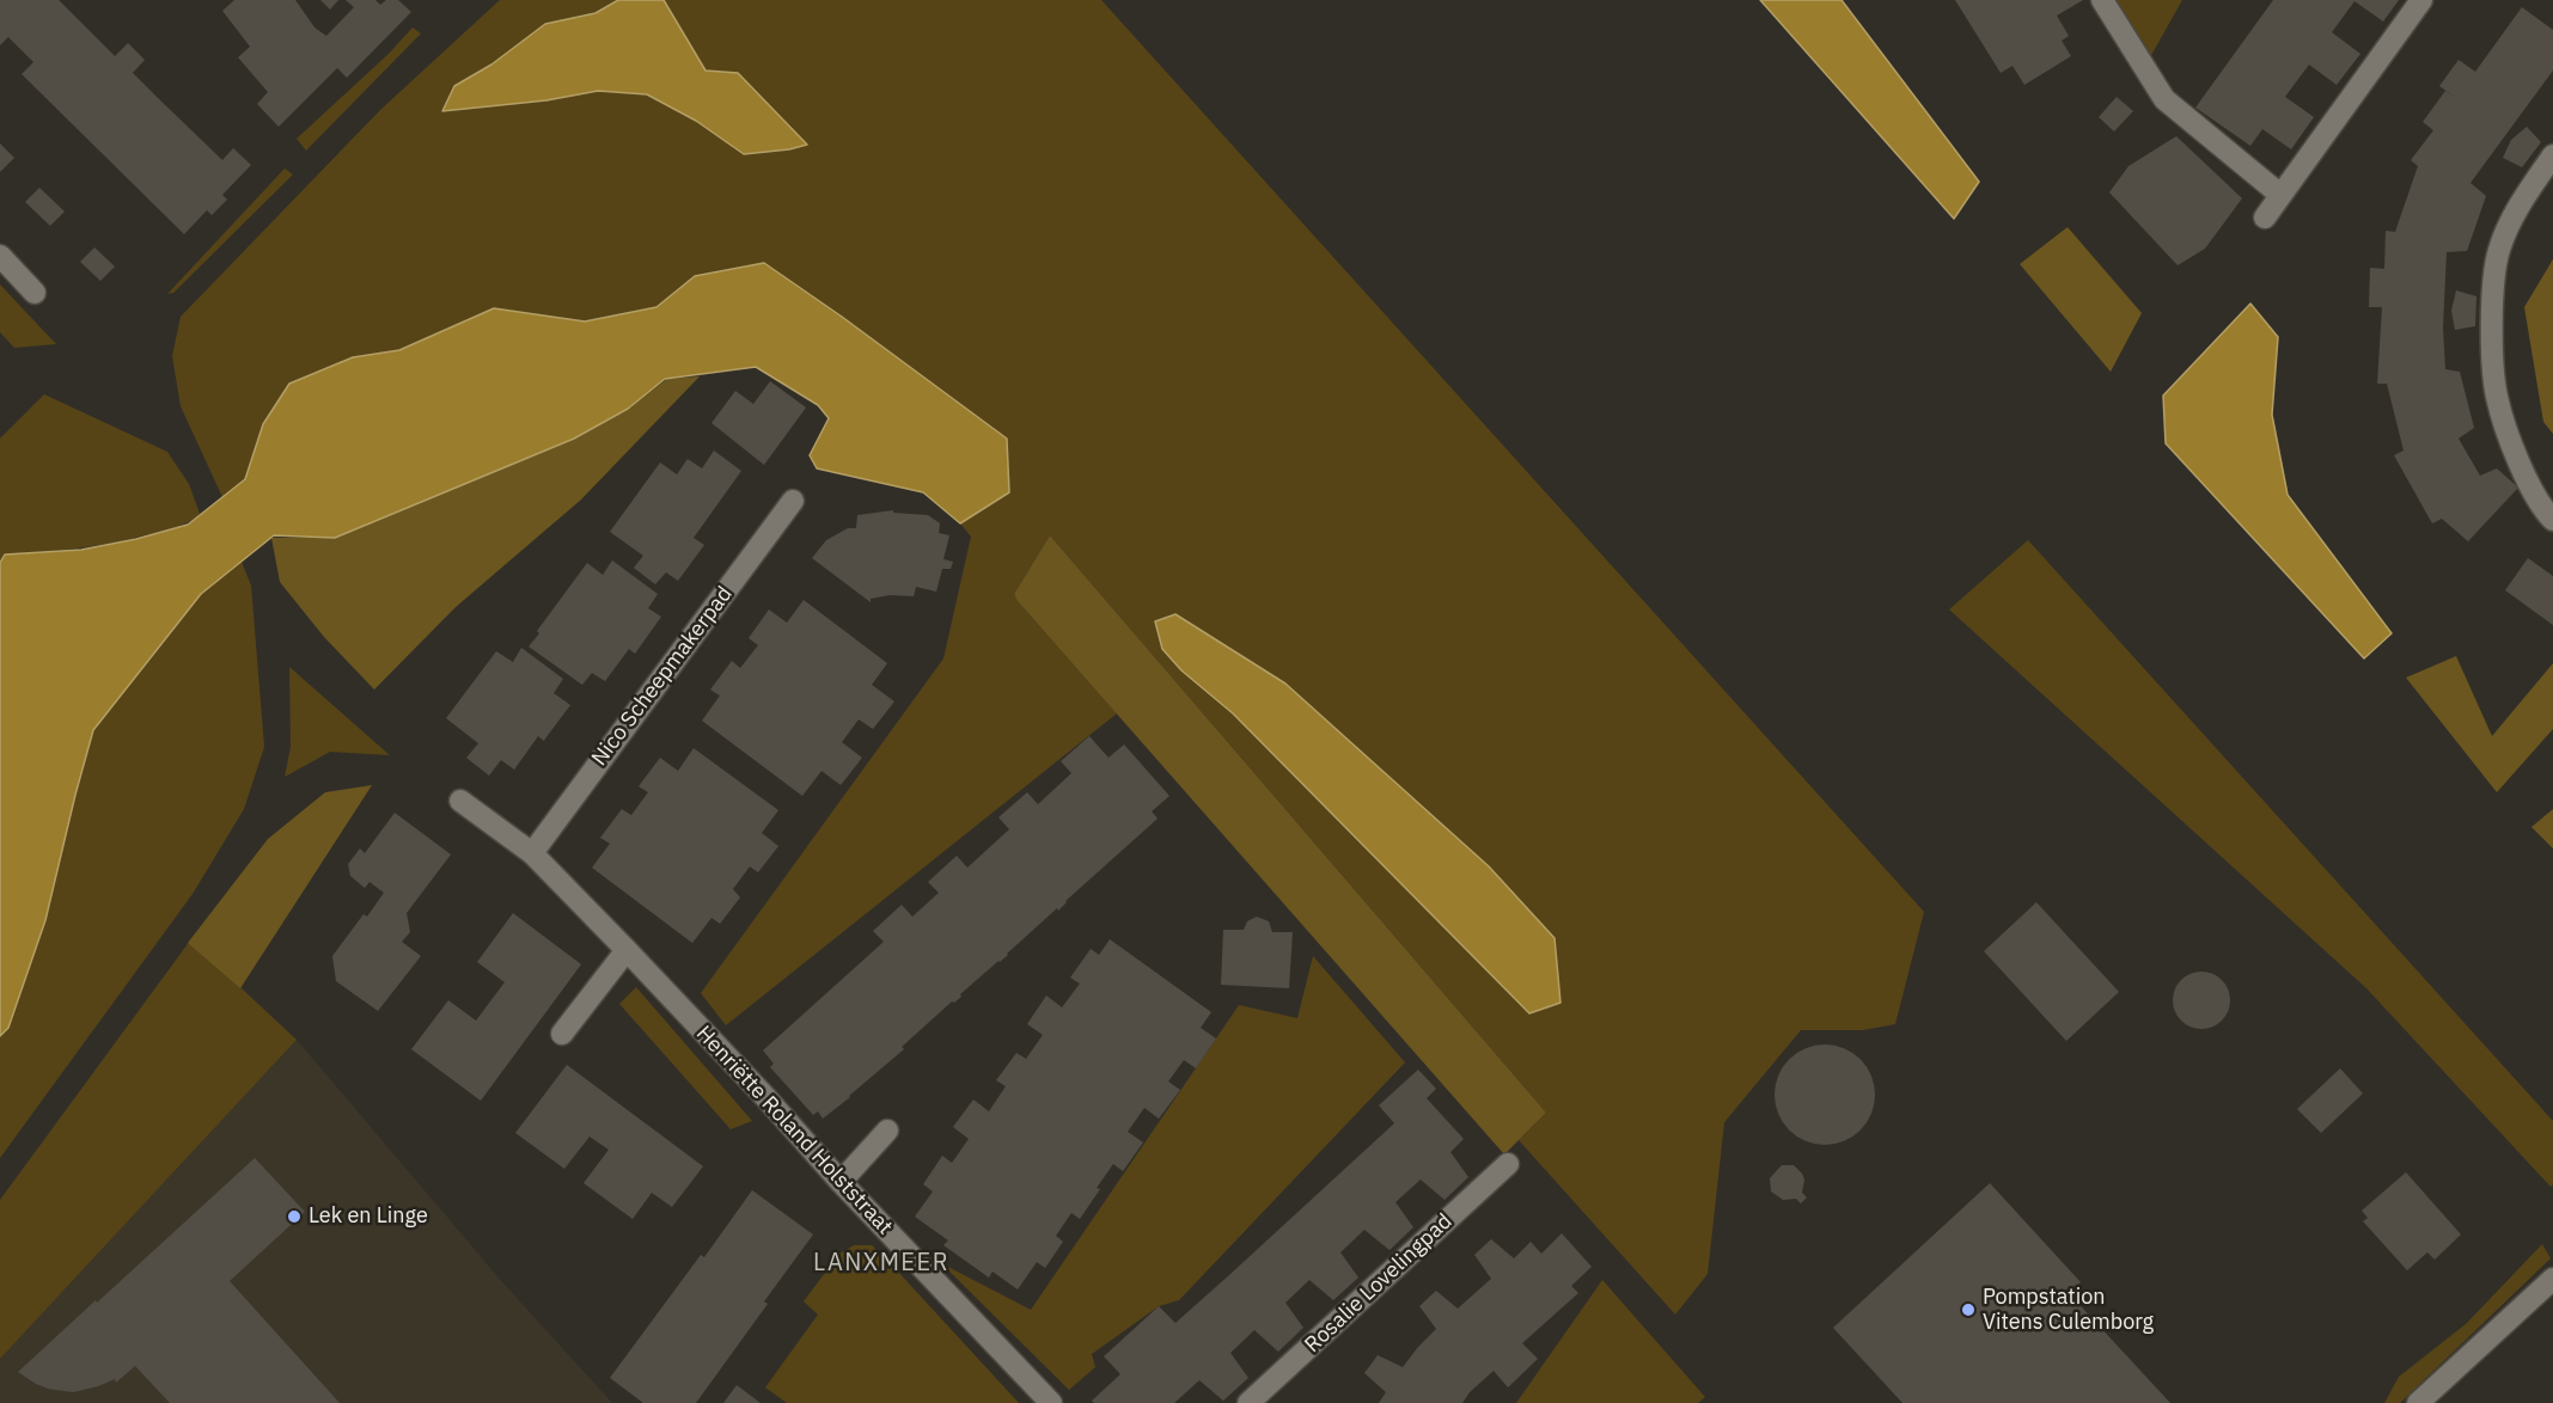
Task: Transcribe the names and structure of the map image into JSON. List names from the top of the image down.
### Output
{
  "streets": {
    "street": ["Nico Scheepmakerpad", "Henriëtte Roland Holststraat", "Rosalie Lovelingpad"]
  },
  "crossings": [
    ["Nico Scheepmakerpad", "Henriëtte Roland Holststraat"]
  ],
  "districts": ["LANXMEER"],
  "places": ["Lek en Linge", "Pompstation Vitens Culemborg"]
}
